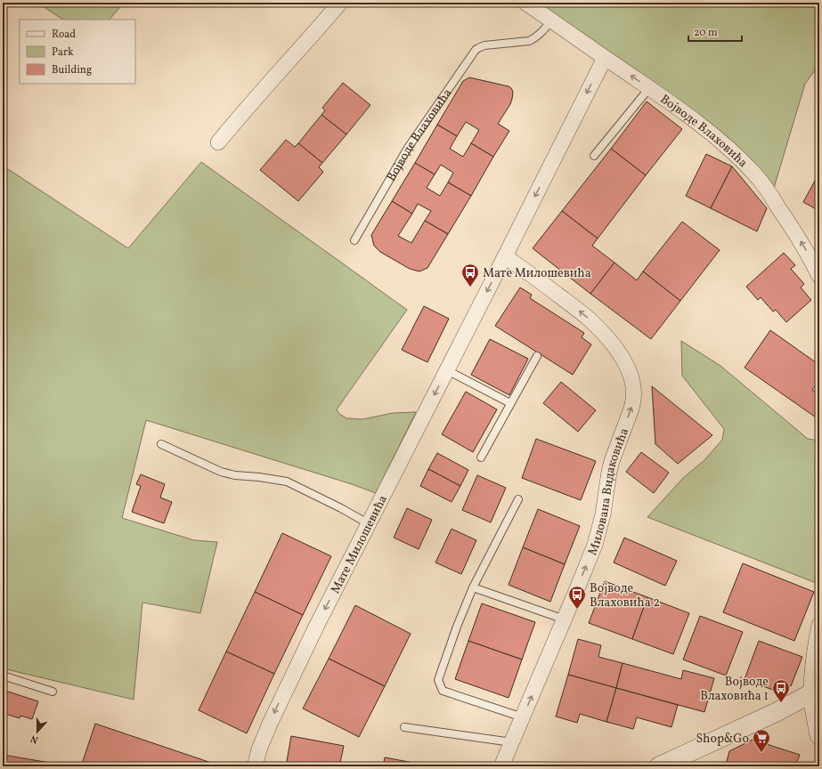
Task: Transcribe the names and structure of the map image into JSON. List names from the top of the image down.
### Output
{
  "streets": {
    "street": ["Војводе Влаховића", "Милована Видаковића", "Мате Милошевића"]
  },
  "crossings": [
    ["Војводе Влаховића", "Мате Милошевића"],
    ["Милована Видаковића", "Мате Милошевића"]
  ],
  "one_way": ["Војводе Влаховића", "Милована Видаковића", "Мате Милошевића"],
  "places": {
    "bus stop": ["Мате Милошевића", "Војводе Влаховића 2", "Војводе Влаховића 1"],
    "supermarket": ["Shop&Go"]
  },
  "legend": ["Road", "Park", "Building"],
  "scale_bar": "20 m",
  "north": "bottom"
}
